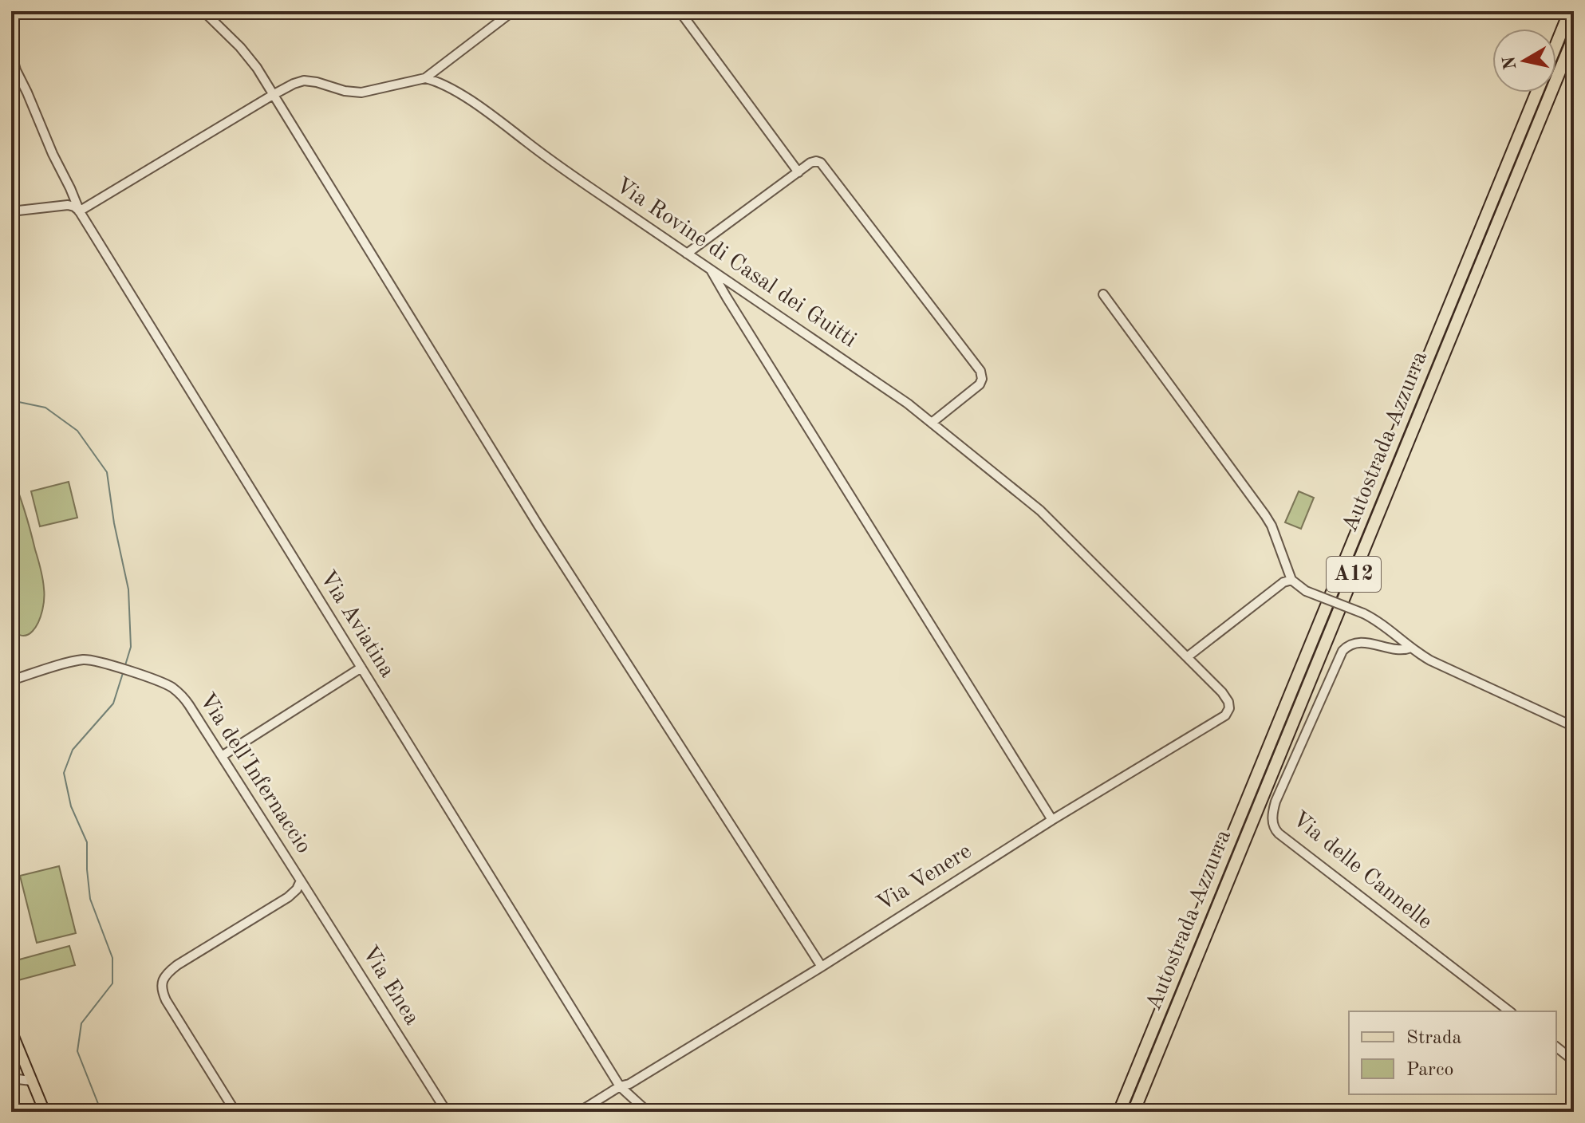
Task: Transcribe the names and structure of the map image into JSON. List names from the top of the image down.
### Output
{
  "streets": {
    "highway": ["Autostrada Azzurra", "A12"],
    "street": [
      "Via Rovine di Casal dei Guitti",
      "Via Aviatina",
      "Via dell'Infernaccio",
      "Via delle Cannelle",
      "Via Venere",
      "Via Enea"
    ]
  },
  "crossings": [
    ["Via Rovine di Casal dei Guitti", "Via Venere"],
    ["Via Aviatina", "Via Venere"],
    ["Via dell'Infernaccio", "Via Enea"]
  ],
  "legend": ["Strada", "Parco"],
  "north": "left"
}
